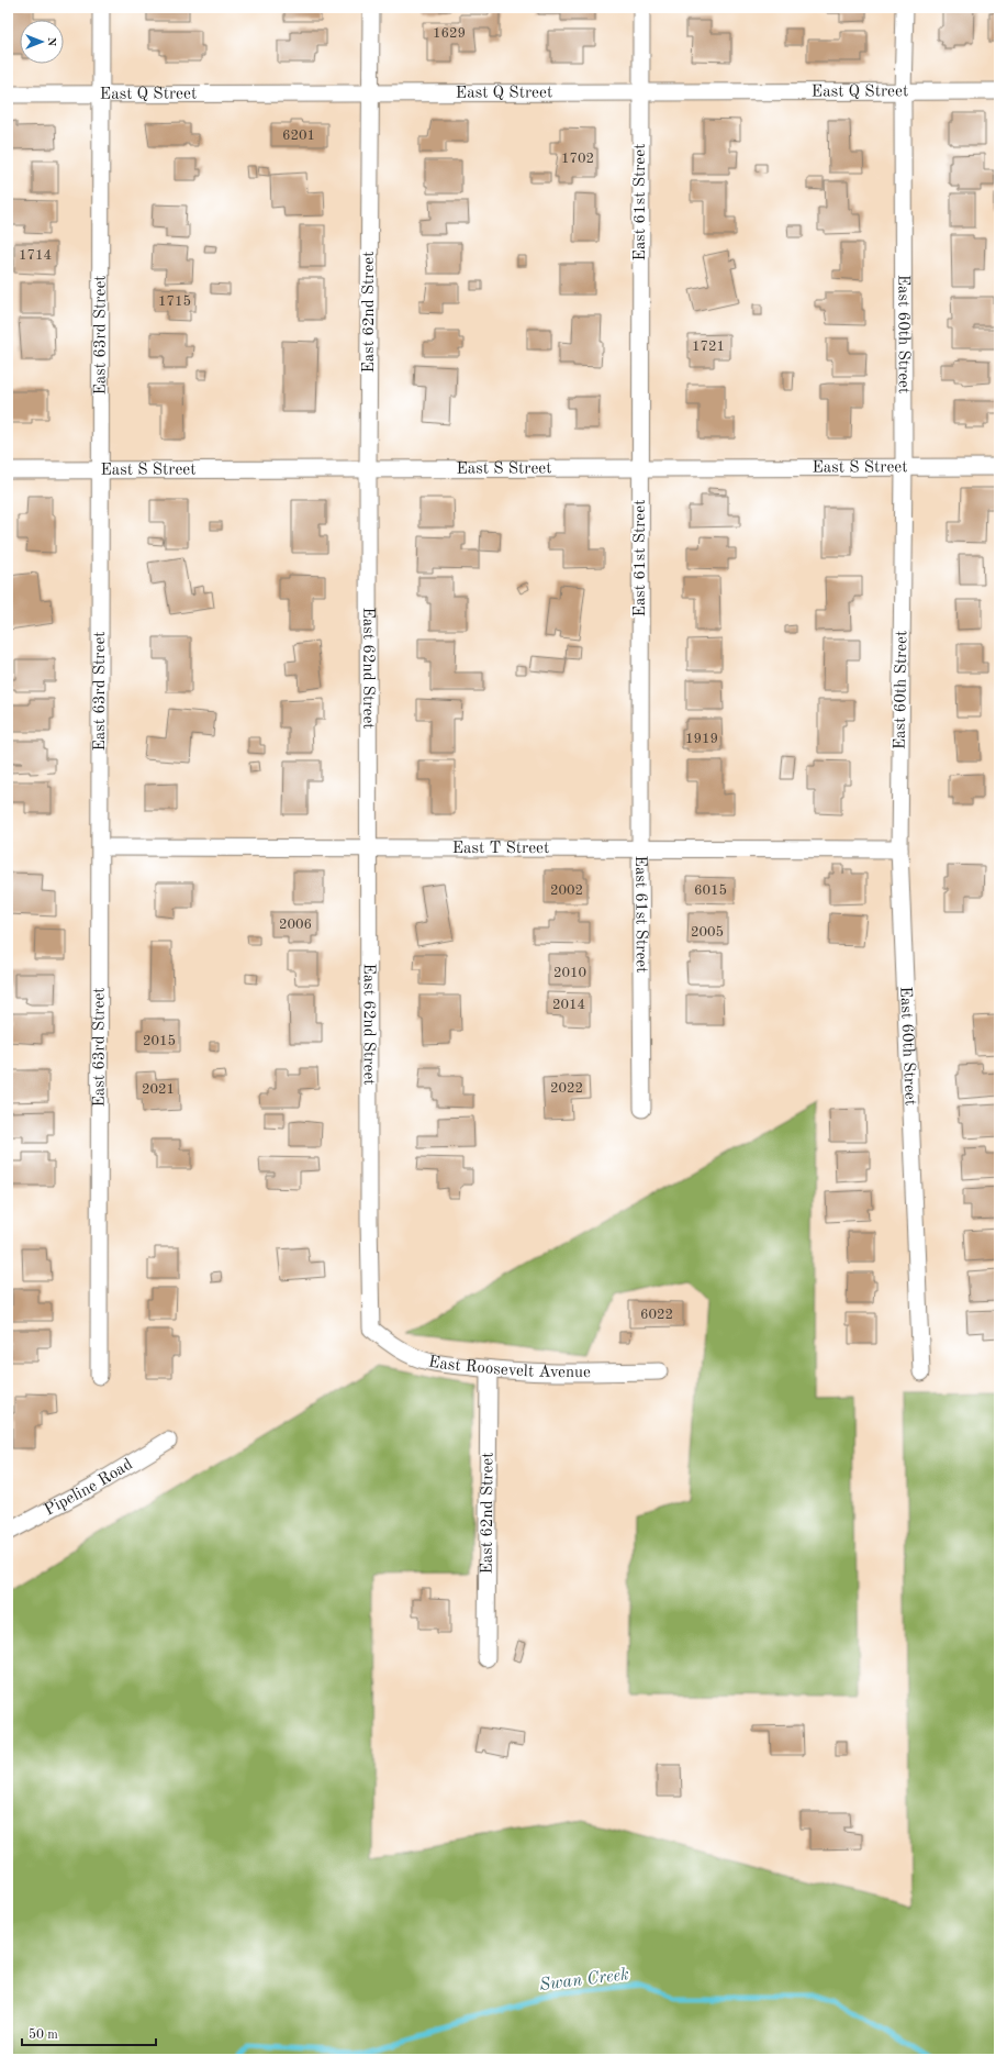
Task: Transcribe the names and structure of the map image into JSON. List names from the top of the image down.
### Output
{
  "streets": {
    "street": [
      "East Q Street",
      "East 61st Street",
      "East 62nd Street",
      "East 60th Street",
      "East 63rd Street",
      "East S Street",
      "East T Street",
      "East Roosevelt Avenue",
      "Pipeline Road"
    ]
  },
  "crossings": [
    ["East Q Street", "East 61st Street"],
    ["East Q Street", "East 62nd Street"],
    ["East Q Street", "East 60th Street"],
    ["East Q Street", "East 63rd Street"],
    ["East 61st Street", "East S Street"],
    ["East 61st Street", "East T Street"],
    ["East 62nd Street", "East S Street"],
    ["East 62nd Street", "East T Street"],
    ["East 62nd Street", "East Roosevelt Avenue"],
    ["East 60th Street", "East S Street"],
    ["East 60th Street", "East T Street"],
    ["East 63rd Street", "East S Street"],
    ["East 63rd Street", "East T Street"]
  ],
  "water": ["Swan Creek"],
  "house_numbers": [
    "1629",
    "6201",
    "1702",
    "1714",
    "1715",
    "1721",
    "1919",
    "2002",
    "6015",
    "2006",
    "2005",
    "2010",
    "2014",
    "2015",
    "2022",
    "2021",
    "6022"
  ],
  "scale_bar": "50 m",
  "north": "right"
}
